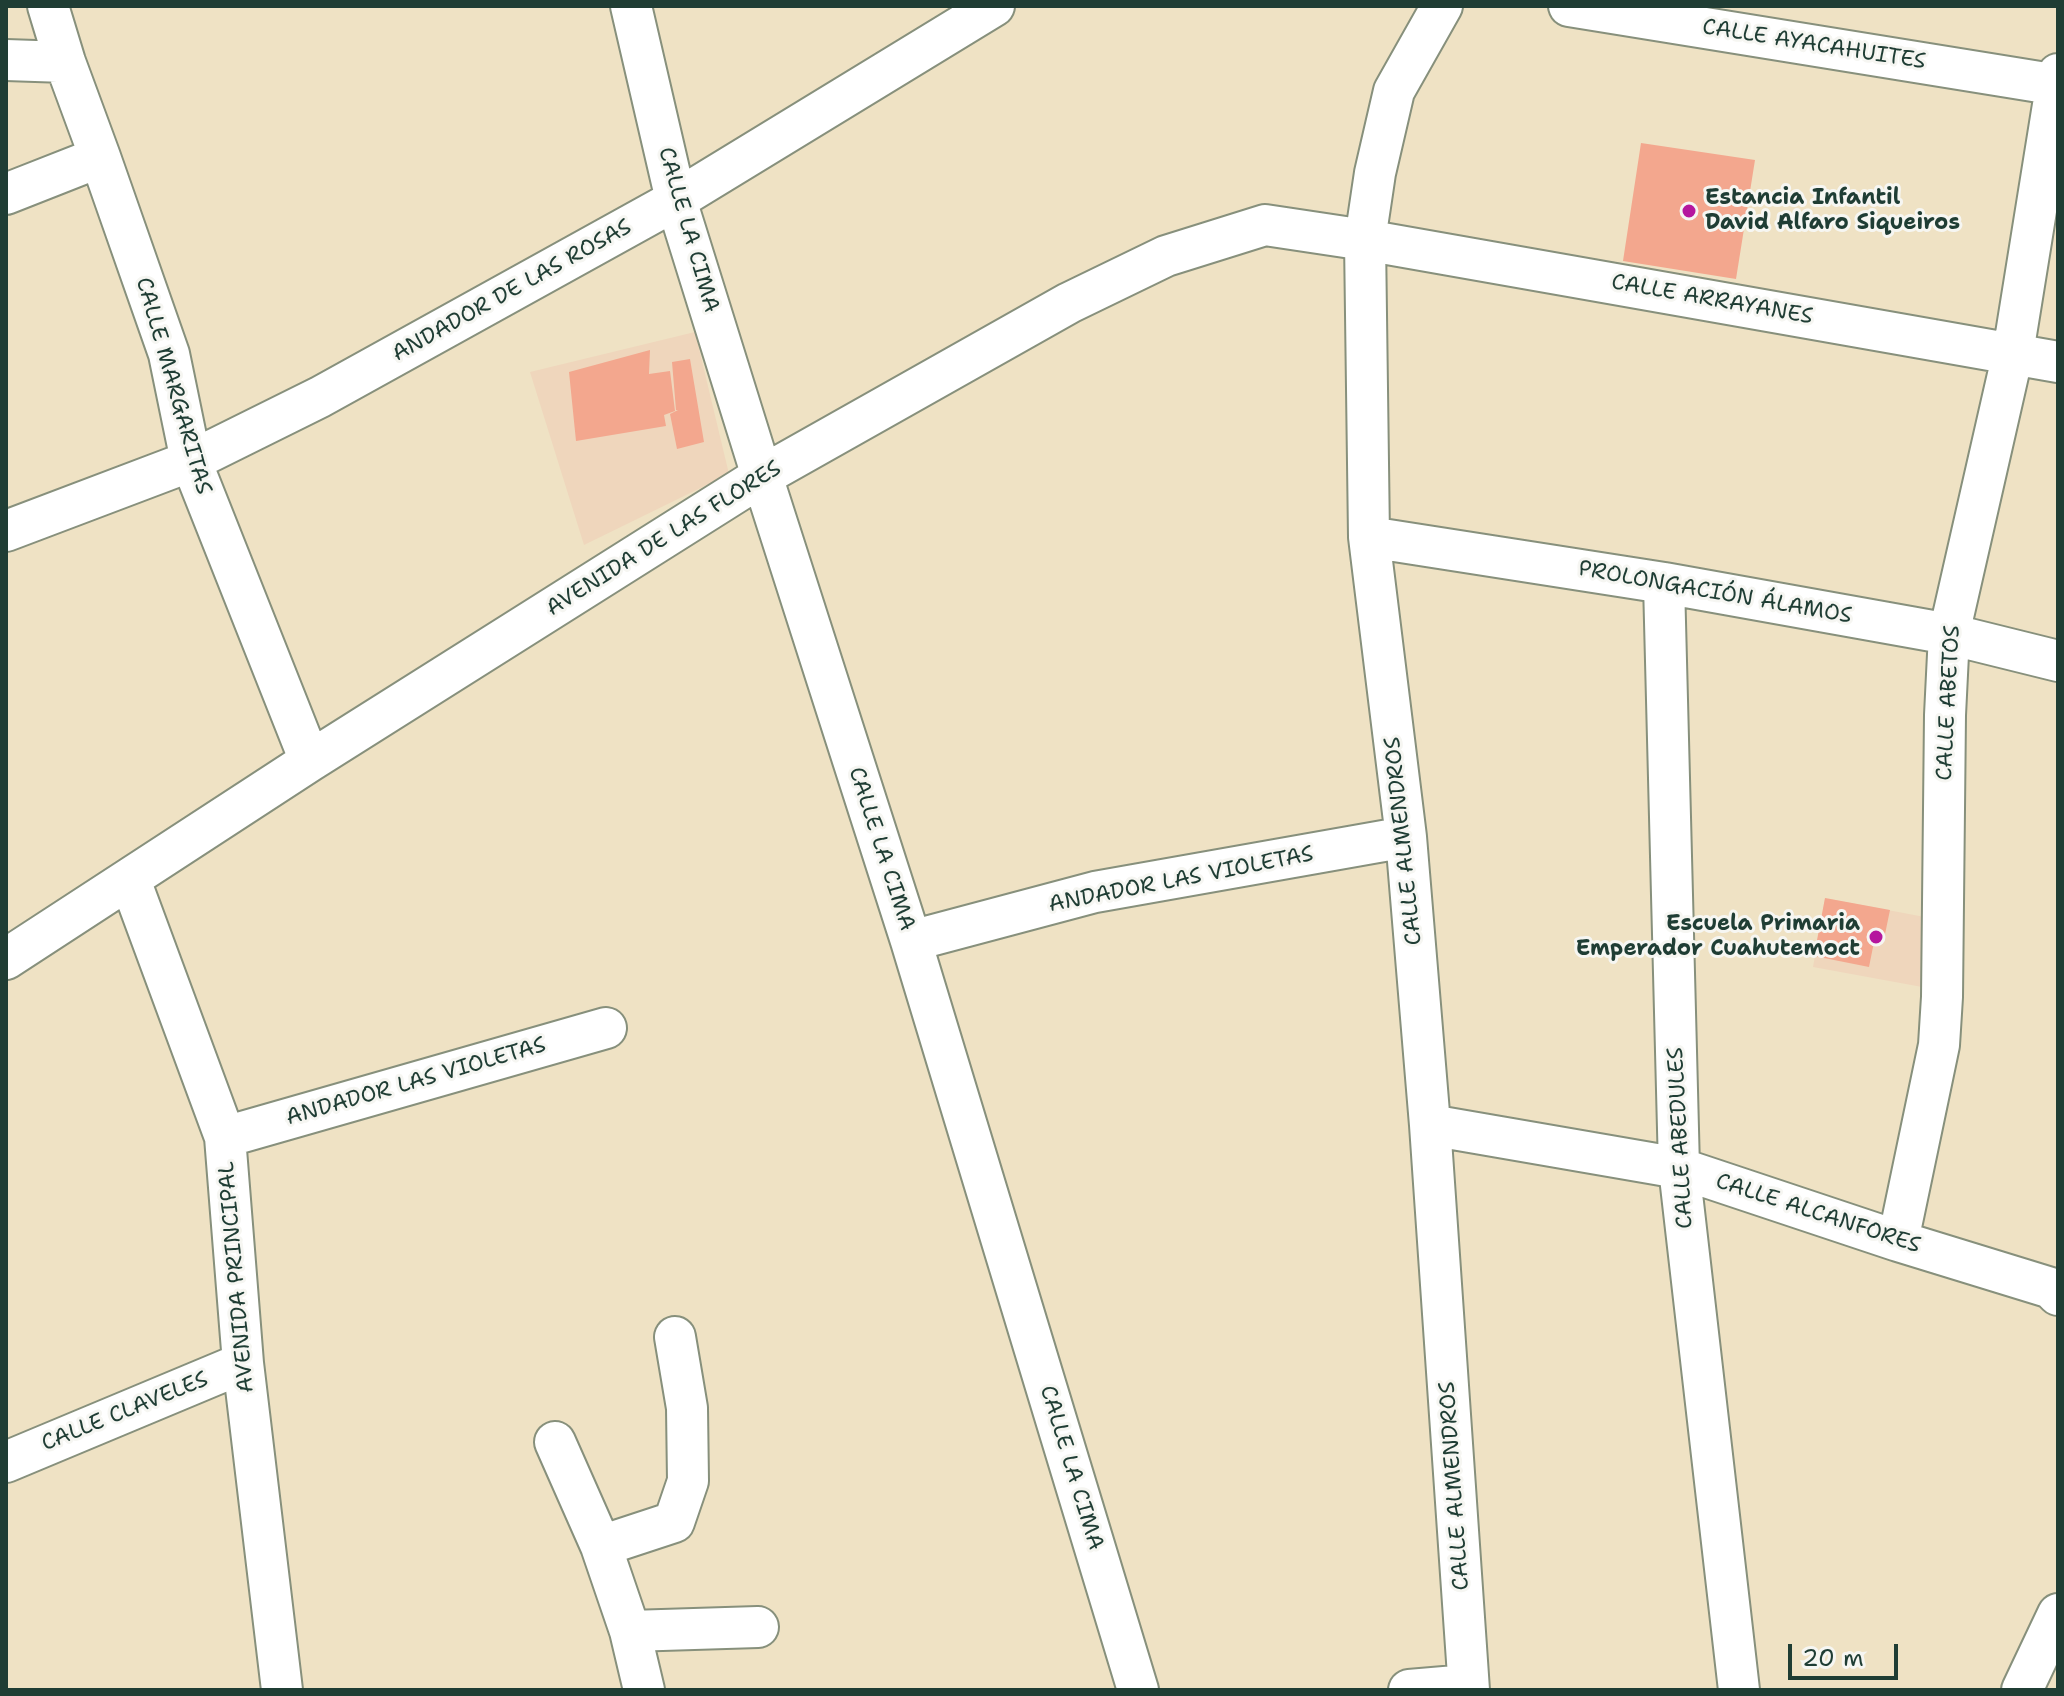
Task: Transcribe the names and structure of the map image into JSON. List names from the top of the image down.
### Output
{
  "streets": {
    "street": [
      "CALLE AYACAHUITES",
      "CALLE LA CIMA",
      "ANDADOR DE LAS ROSAS",
      "CALLE ARRAYANES",
      "CALLE MARGARITAS",
      "AVENIDA DE LAS FLORES",
      "PROLONGACIÓN ÁLAMOS",
      "CALLE ABETOS",
      "CALLE ALMENDROS",
      "ANDADOR LAS VIOLETAS",
      "CALLE ABEDULES",
      "CALLE ALCANFORES",
      "AVENIDA PRINCIPAL",
      "CALLE CLAVELES"
    ]
  },
  "crossings": [
    ["CALLE AYACAHUITES", "CALLE ABETOS"],
    ["CALLE LA CIMA", "ANDADOR DE LAS ROSAS"],
    ["CALLE LA CIMA", "AVENIDA DE LAS FLORES"],
    ["CALLE LA CIMA", "ANDADOR LAS VIOLETAS"],
    ["ANDADOR DE LAS ROSAS", "CALLE MARGARITAS"],
    ["CALLE ARRAYANES", "AVENIDA DE LAS FLORES"],
    ["CALLE ARRAYANES", "CALLE ABETOS"],
    ["CALLE ARRAYANES", "CALLE ALMENDROS"],
    ["CALLE MARGARITAS", "AVENIDA DE LAS FLORES"],
    ["AVENIDA DE LAS FLORES", "CALLE ALMENDROS"],
    ["AVENIDA DE LAS FLORES", "AVENIDA PRINCIPAL"],
    ["PROLONGACIÓN ÁLAMOS", "CALLE ABETOS"],
    ["PROLONGACIÓN ÁLAMOS", "CALLE ALMENDROS"],
    ["PROLONGACIÓN ÁLAMOS", "CALLE ABEDULES"],
    ["CALLE ABETOS", "CALLE ALCANFORES"],
    ["CALLE ALMENDROS", "ANDADOR LAS VIOLETAS"],
    ["CALLE ALMENDROS", "CALLE ALCANFORES"],
    ["ANDADOR LAS VIOLETAS", "AVENIDA PRINCIPAL"],
    ["CALLE ABEDULES", "CALLE ALCANFORES"],
    ["AVENIDA PRINCIPAL", "CALLE CLAVELES"]
  ],
  "places": ["Estancia Infantil David Alfaro Siqueiros", "Escuela Primaria Emperador Cuahutemoct"],
  "scale_bar": "20 m"
}
